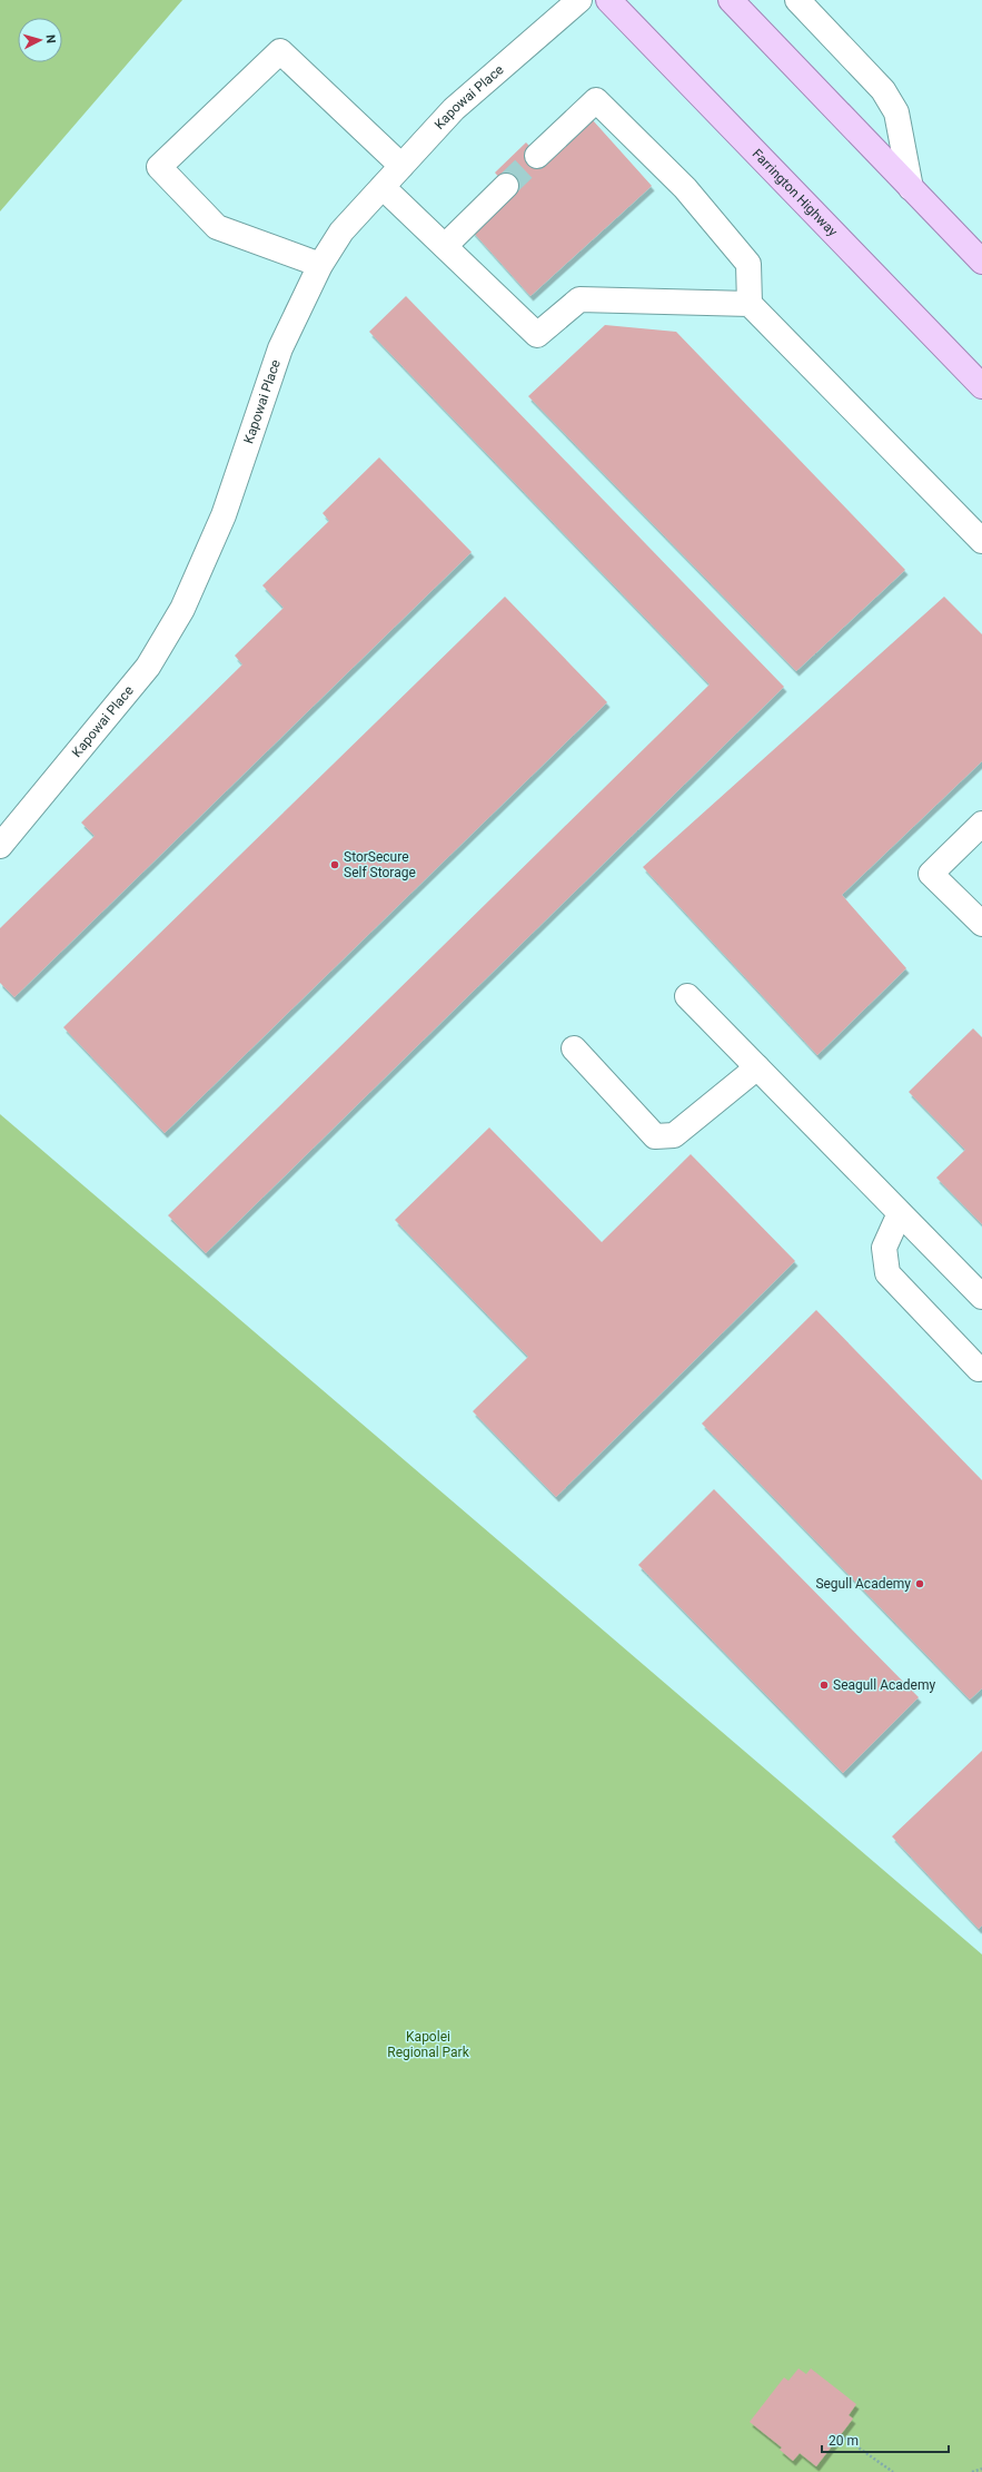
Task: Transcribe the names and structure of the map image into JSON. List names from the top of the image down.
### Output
{
  "streets": {
    "main road": ["Farrington Highway"],
    "street": ["Kapowai Place"]
  },
  "parks": ["Kapolei Regional Park"],
  "places": ["StorSecure Self Storage", "Segull Academy", "Seagull Academy"],
  "scale_bar": "20 m",
  "north": "right"
}
